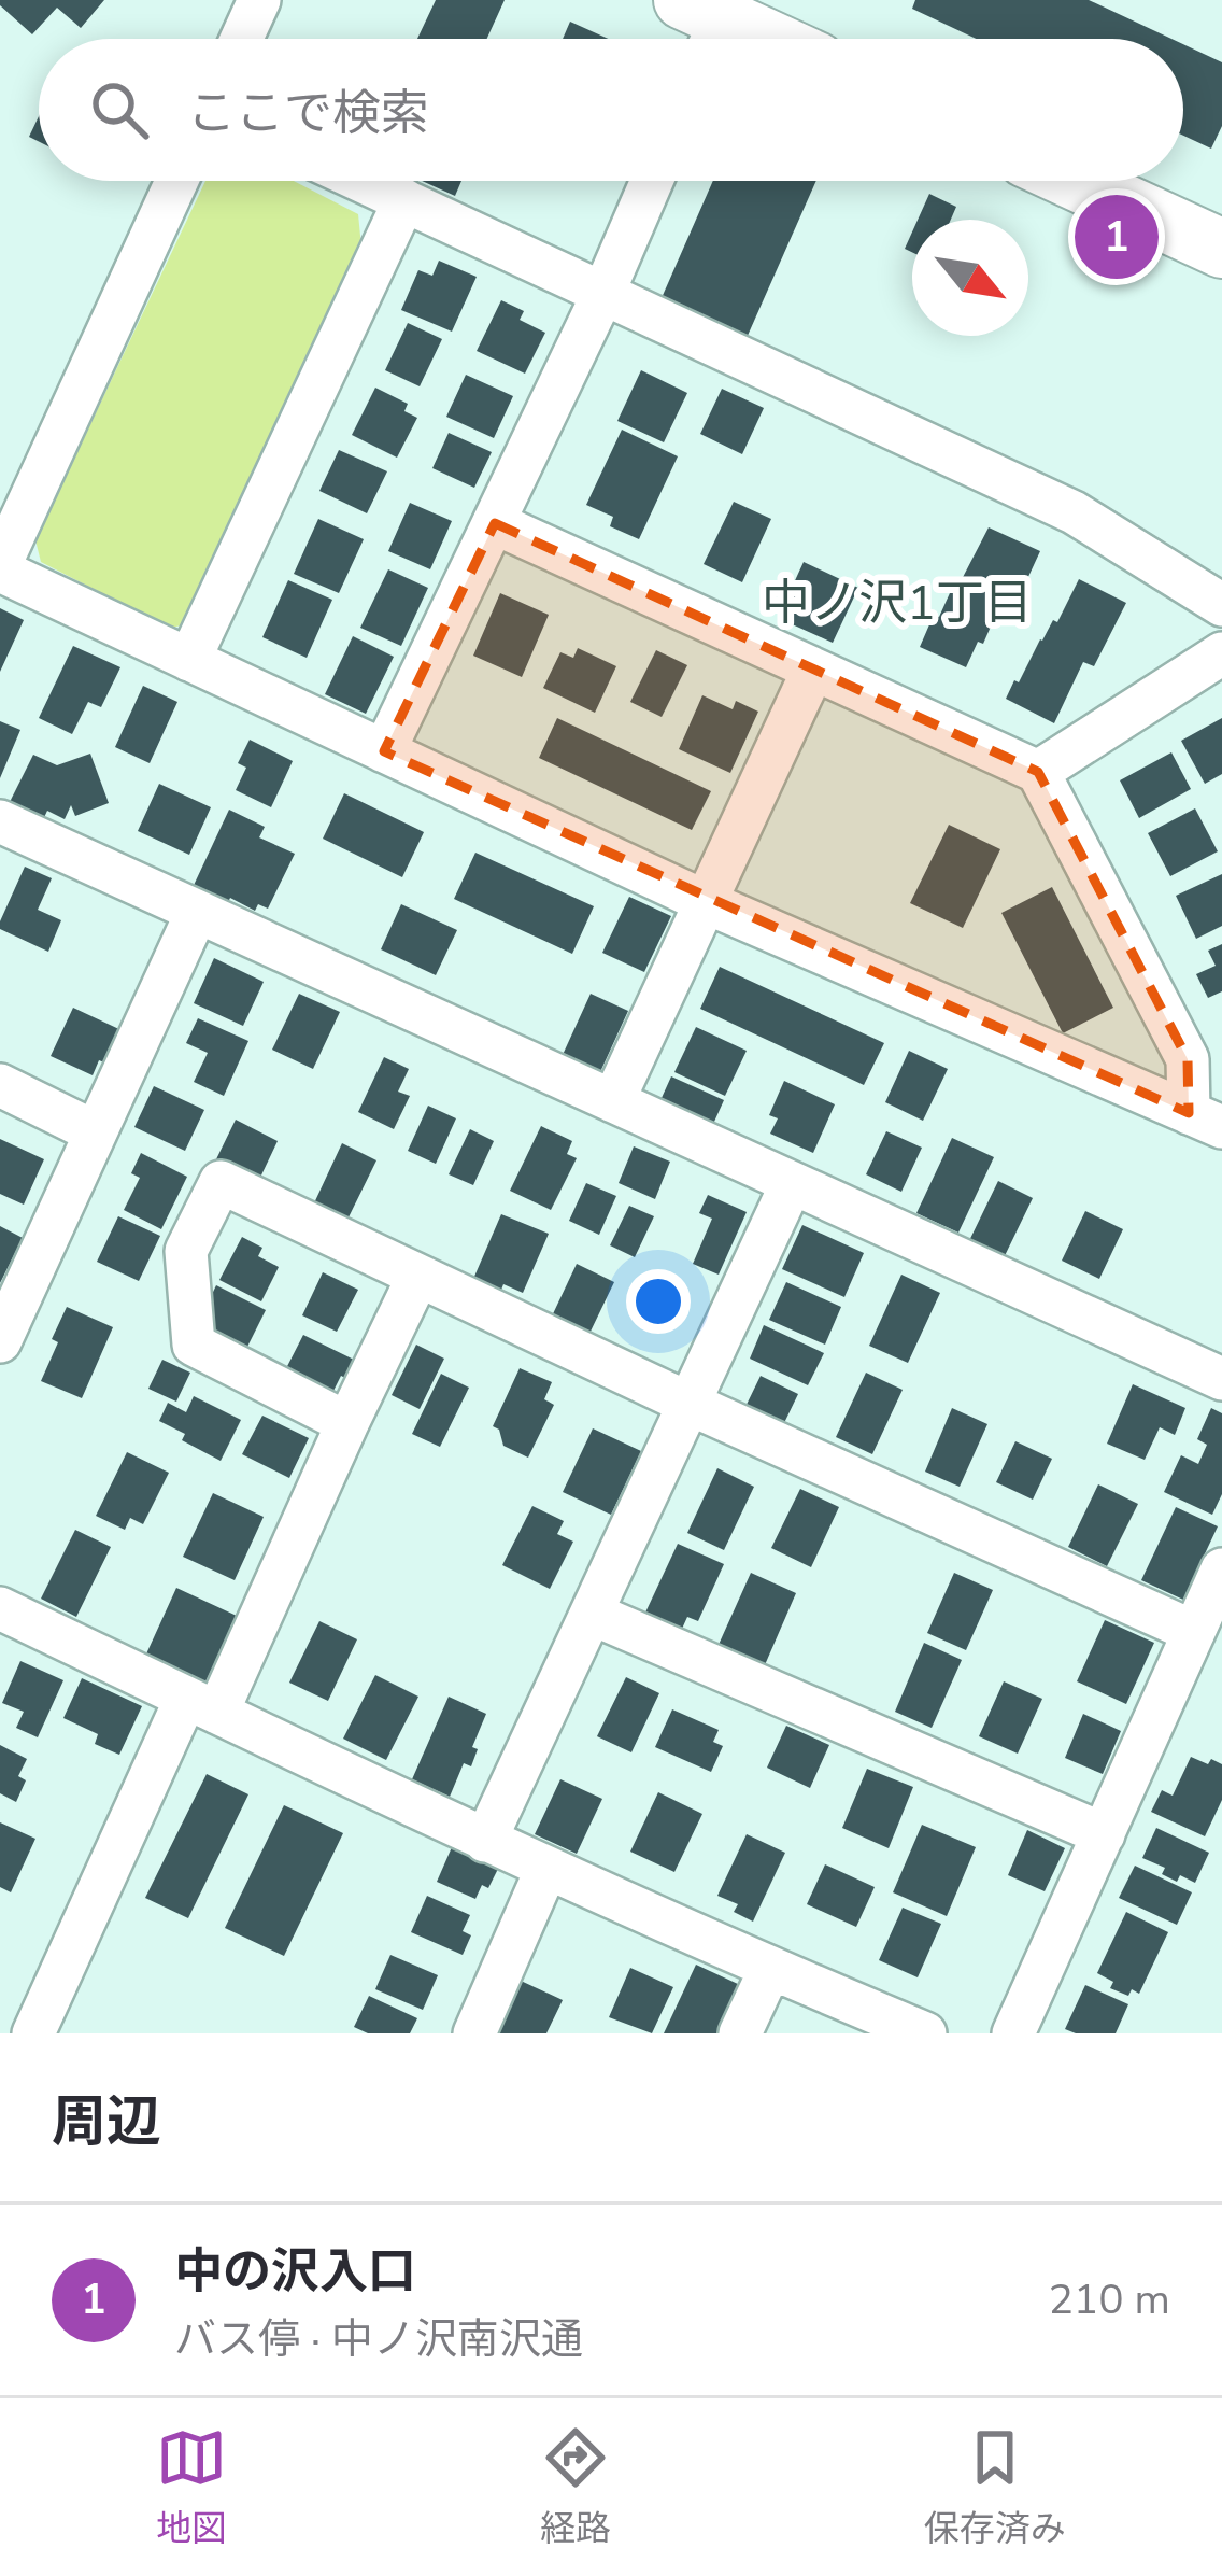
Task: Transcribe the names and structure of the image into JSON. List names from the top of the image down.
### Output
{
  "districts": ["中ノ沢1丁目"],
  "north": "bottom right",
  "page": {
    "search": "ここで検索",
    "pins": "1",
    "heading": "周辺",
    "list": [
      {
        "mark": "1",
        "name": "中の沢入口",
        "note": "バス停 · 中ノ沢南沢通",
        "value": "210 m"
      }
    ],
    "nav": ["地図", "経路", "保存済み"]
  }
}
